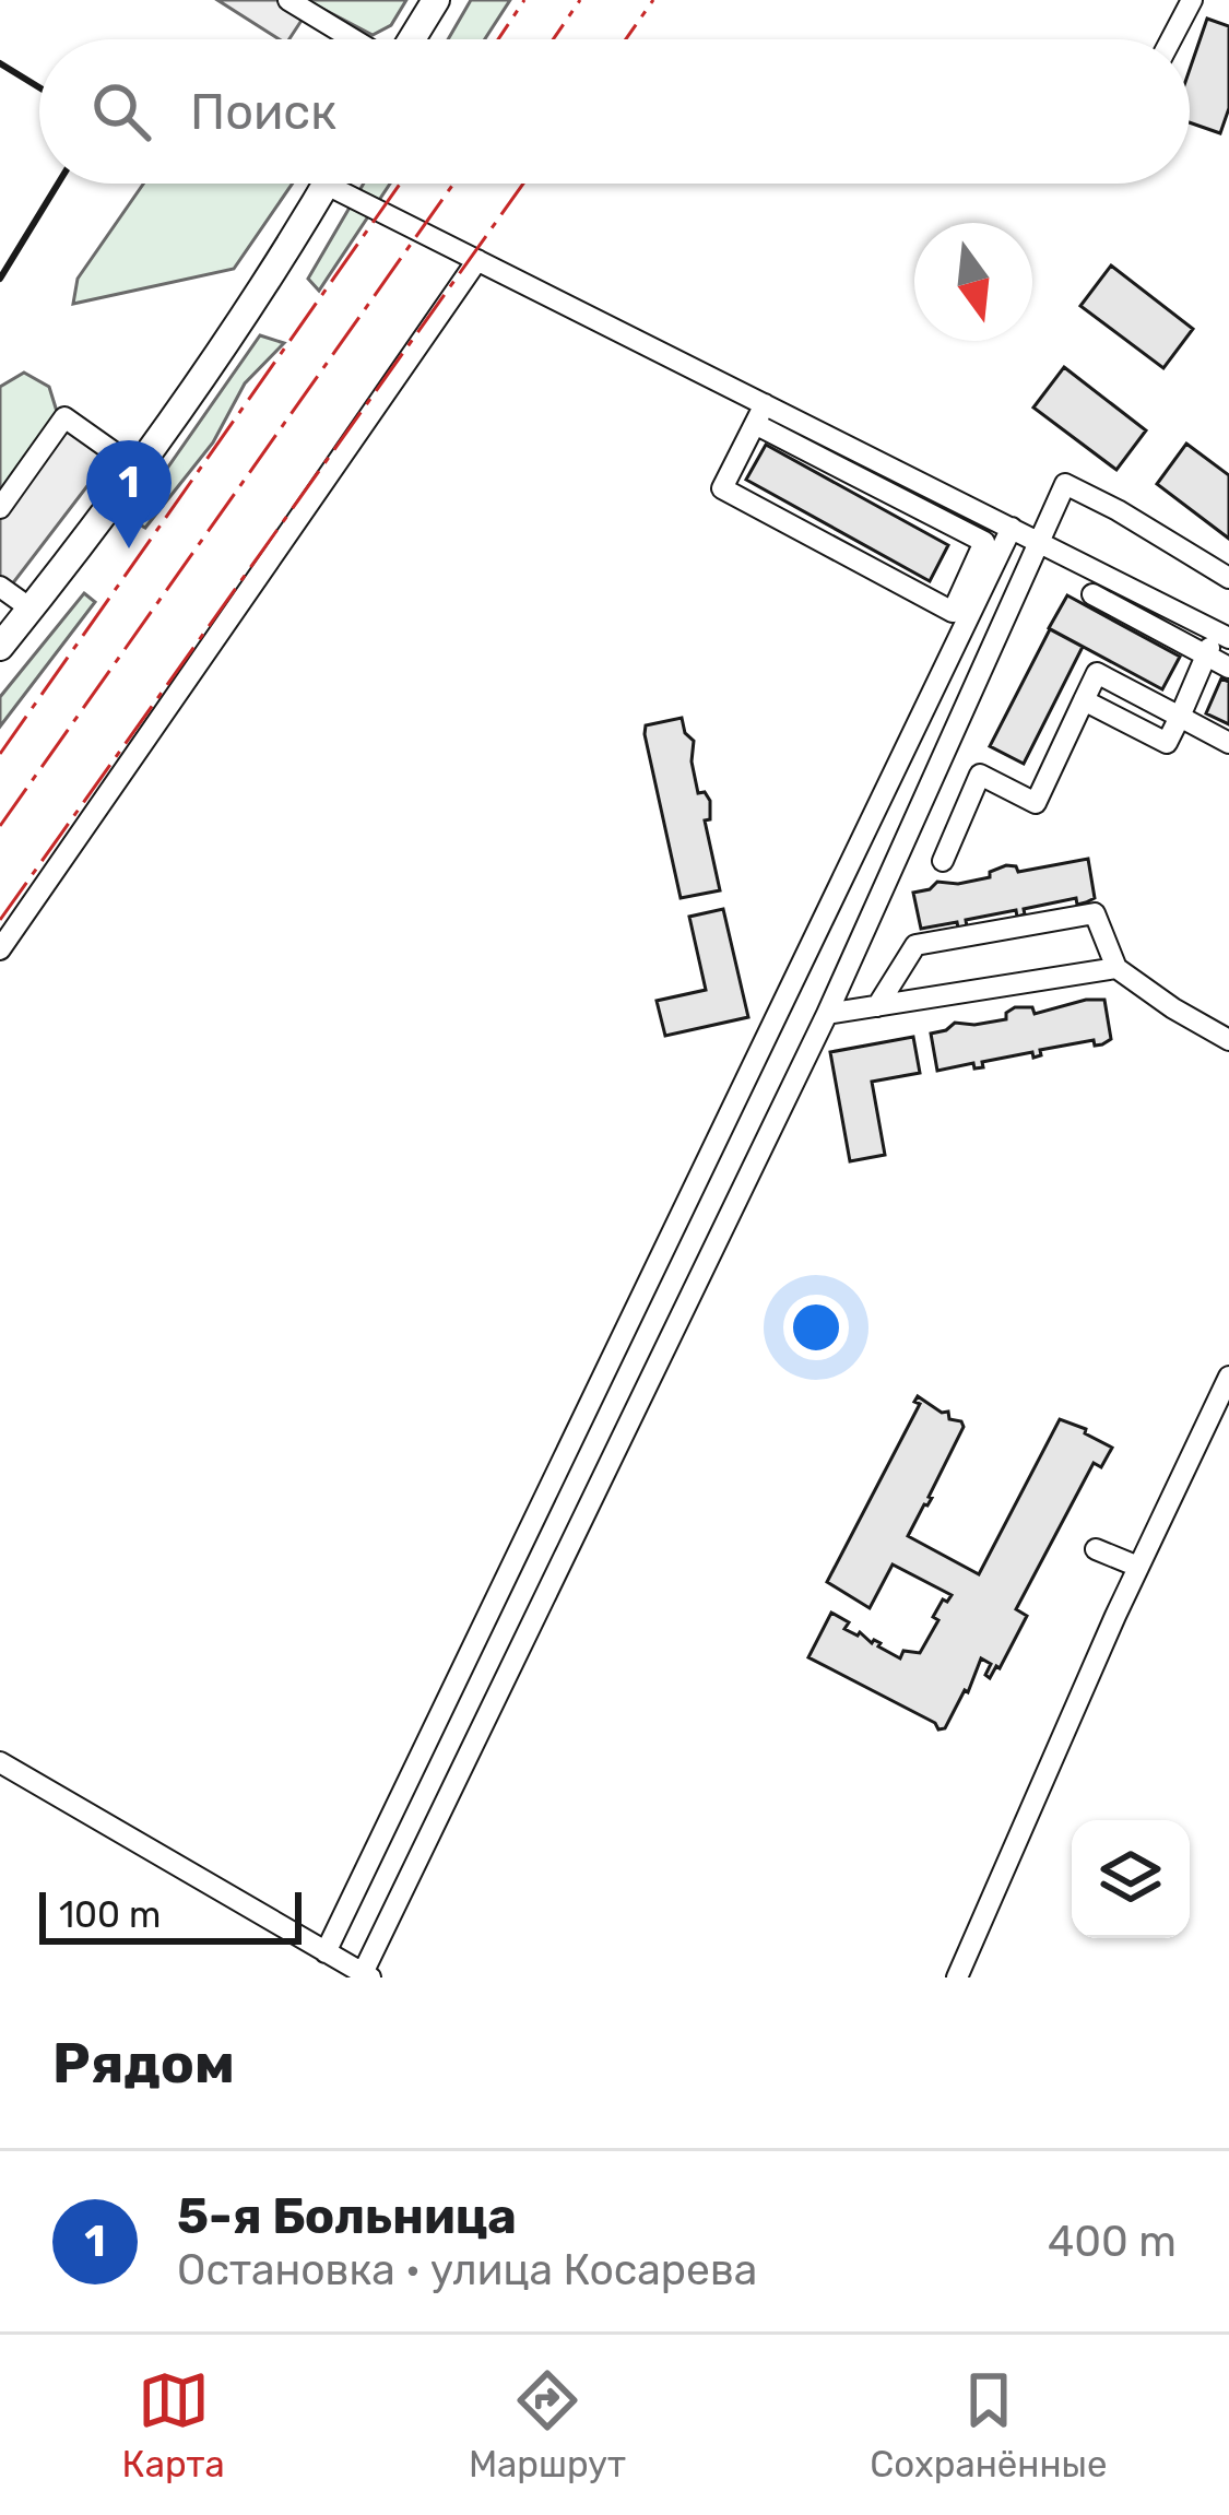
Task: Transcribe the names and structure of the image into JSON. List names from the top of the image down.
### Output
{
  "scale_bar": "100 m",
  "north": "bottom",
  "page": {
    "search": "Поиск",
    "pins": "1",
    "scale": "100 m",
    "heading": "Рядом",
    "list": [
      {
        "mark": "1",
        "name": "5-я Больница",
        "note": "Остановка · улица Косарева",
        "value": "400 m"
      }
    ],
    "nav": ["Карта", "Маршрут", "Сохранённые"]
  }
}
